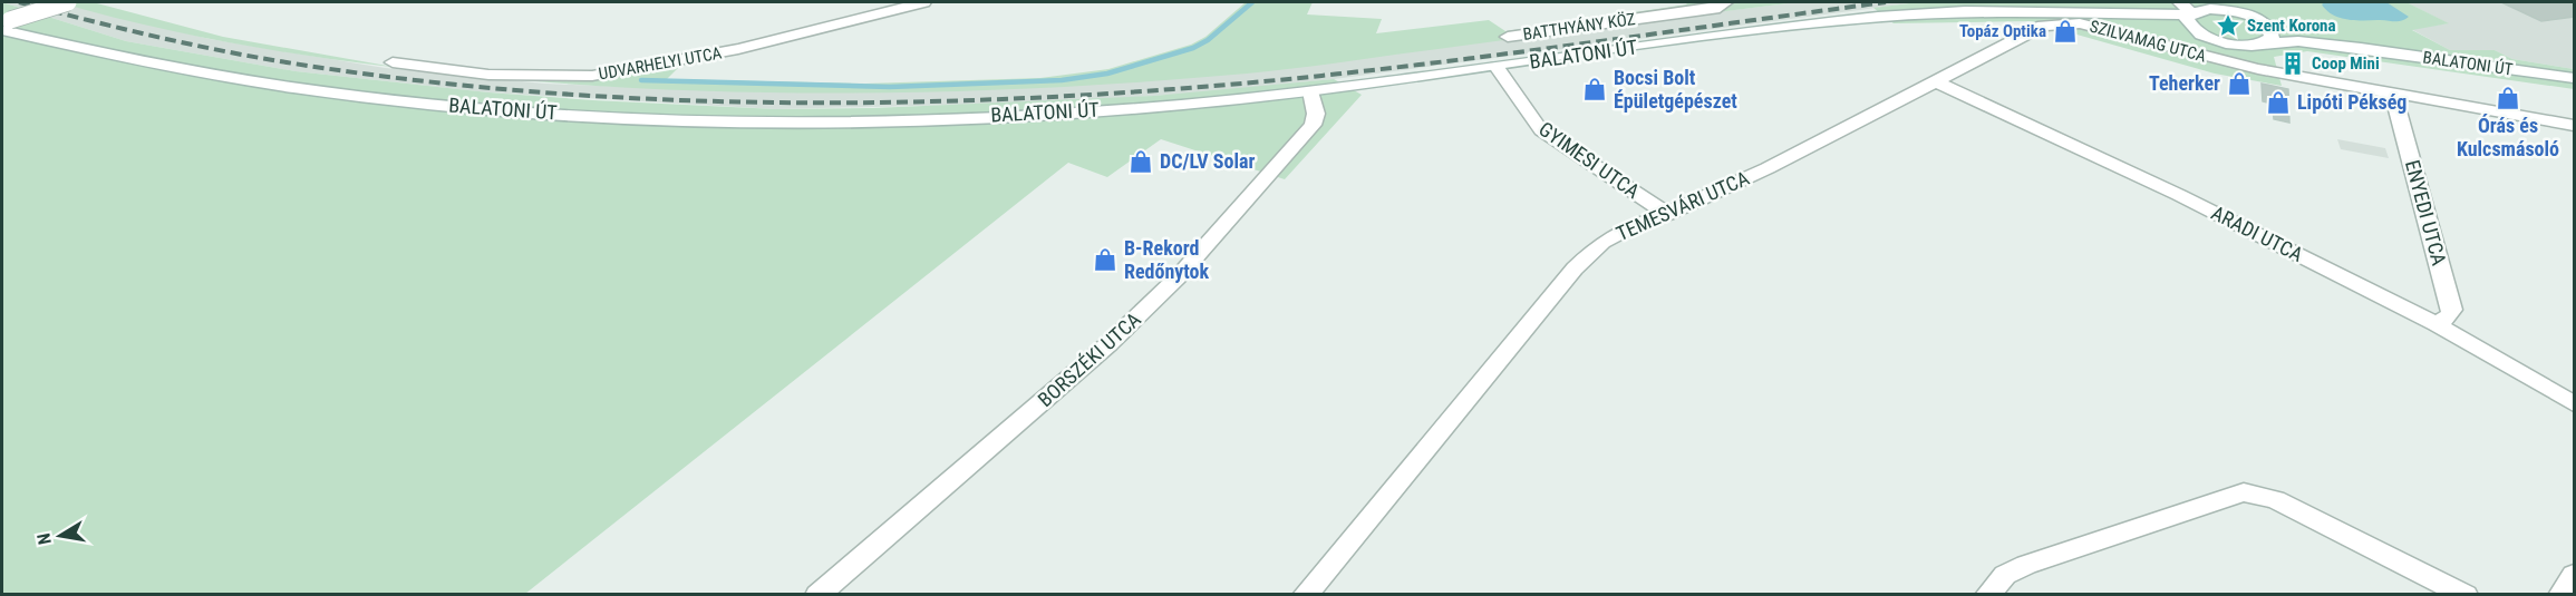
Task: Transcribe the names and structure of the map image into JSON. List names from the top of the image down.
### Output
{
  "streets": {
    "street": [
      "BATTHYÁNY KÖZ",
      "SZILVAMAG UTCA",
      "BALATONI ÚT",
      "UDVARHELYI UTCA",
      "GYIMESI UTCA",
      "TEMESVÁRI UTCA",
      "ENYEDI UTCA",
      "ARADI UTCA",
      "BORSZÉKI UTCA"
    ]
  },
  "crossings": [
    ["SZILVAMAG UTCA", "BALATONI ÚT"],
    ["SZILVAMAG UTCA", "TEMESVÁRI UTCA"],
    ["SZILVAMAG UTCA", "ENYEDI UTCA"],
    ["BALATONI ÚT", "GYIMESI UTCA"],
    ["BALATONI ÚT", "BORSZÉKI UTCA"],
    ["GYIMESI UTCA", "TEMESVÁRI UTCA"],
    ["TEMESVÁRI UTCA", "ARADI UTCA"],
    ["ENYEDI UTCA", "ARADI UTCA"]
  ],
  "places": {
    "place": ["Szent Korona"],
    "shop": [
      "Topáz Optika",
      "Teherker",
      "Bocsi Bolt Épületgépészet",
      "Órás és Kulcsmásoló",
      "Lipóti Pékség",
      "DC/LV Solar",
      "B-Rekord Redőnytok"
    ],
    "building": ["Coop Mini"]
  },
  "north": "left"
}
